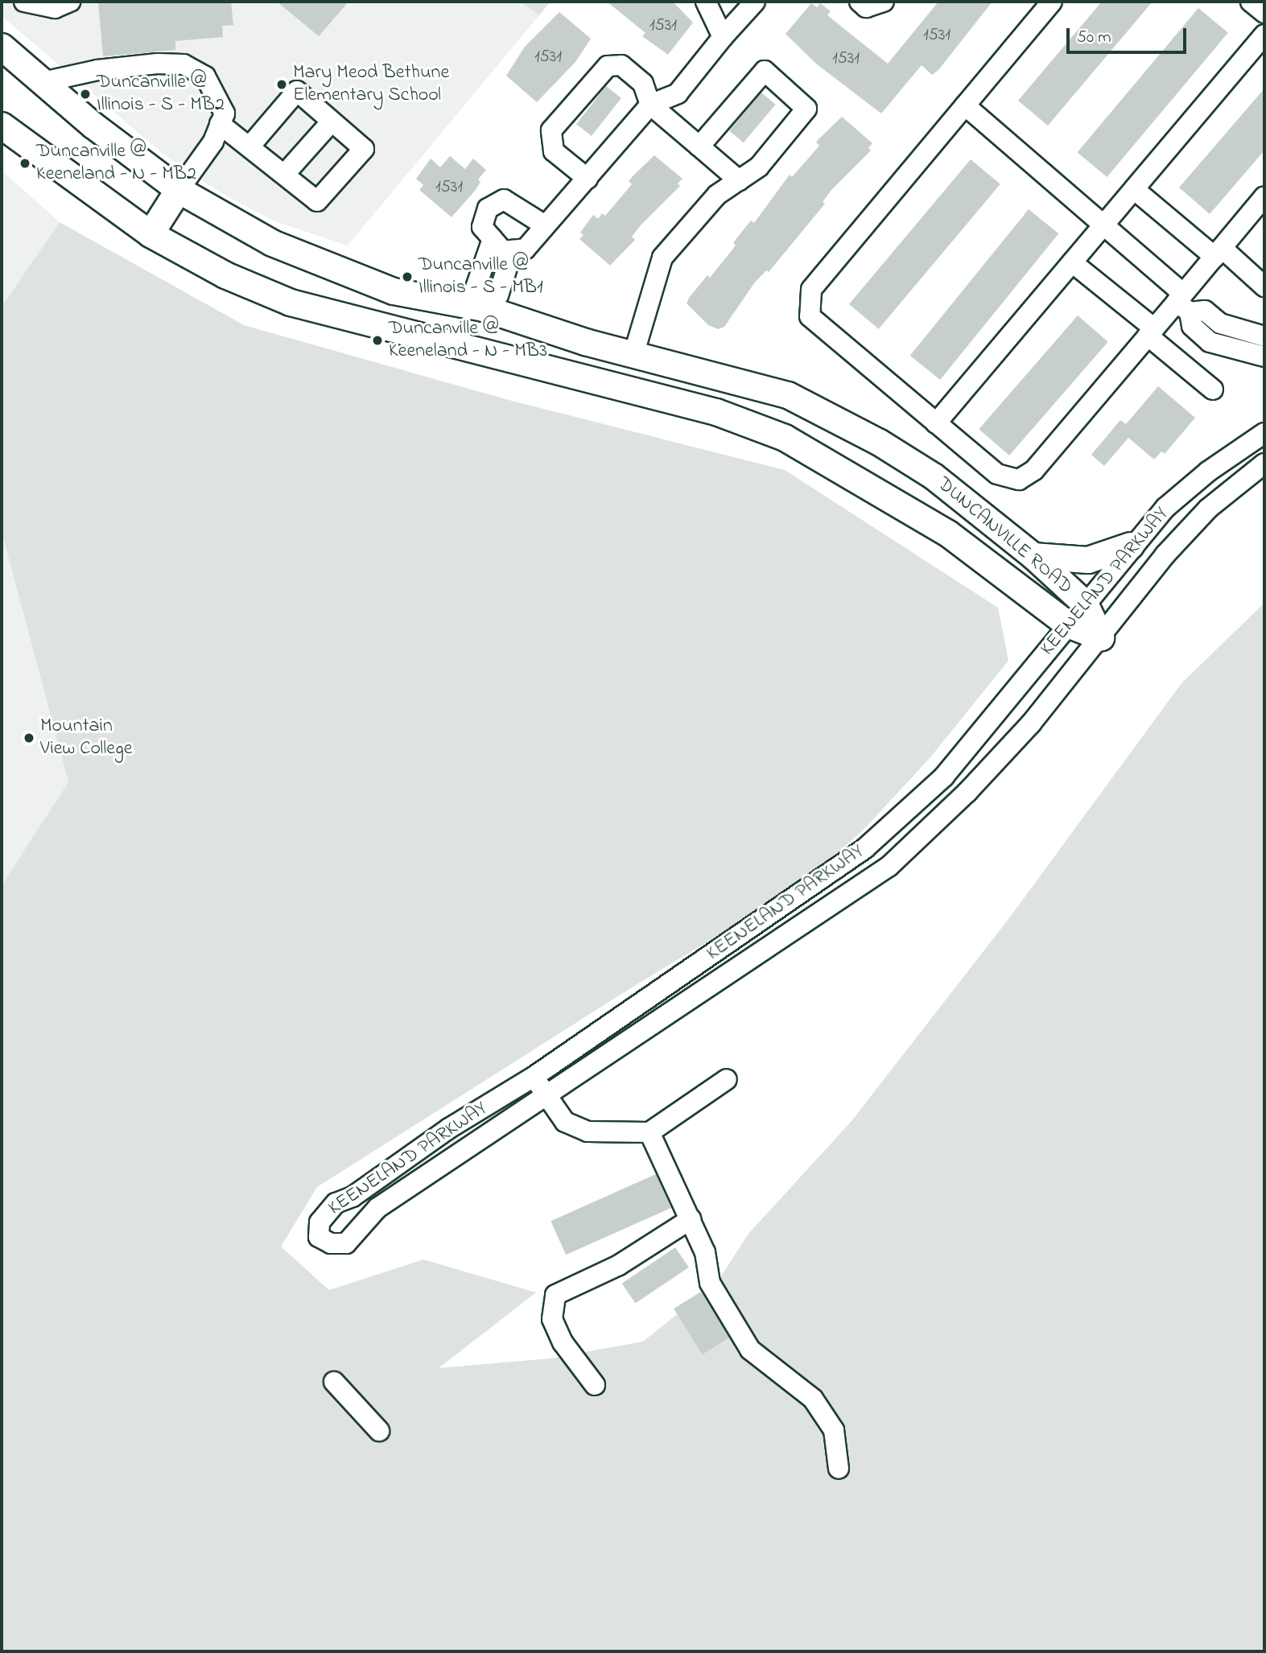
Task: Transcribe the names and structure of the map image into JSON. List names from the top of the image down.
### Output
{
  "streets": {
    "main road": ["DUNCANVILLE ROAD"],
    "street": ["KEENELAND PARKWAY"]
  },
  "crossings": [
    ["DUNCANVILLE ROAD", "KEENELAND PARKWAY"]
  ],
  "places": [
    "Mary Meod Bethune Elementary School",
    "Duncanville @ Illinois - S - MB2",
    "Duncanville @ Keeneland - N - MB2",
    "Duncanville @ Illinois - S - MB1",
    "Duncanville @ Keeneland - N - MB3",
    "Mountain View College"
  ],
  "house_numbers": [
    "1531",
    "1531",
    "1531",
    "1531",
    "1531"
  ],
  "scale_bar": "50 m"
}
